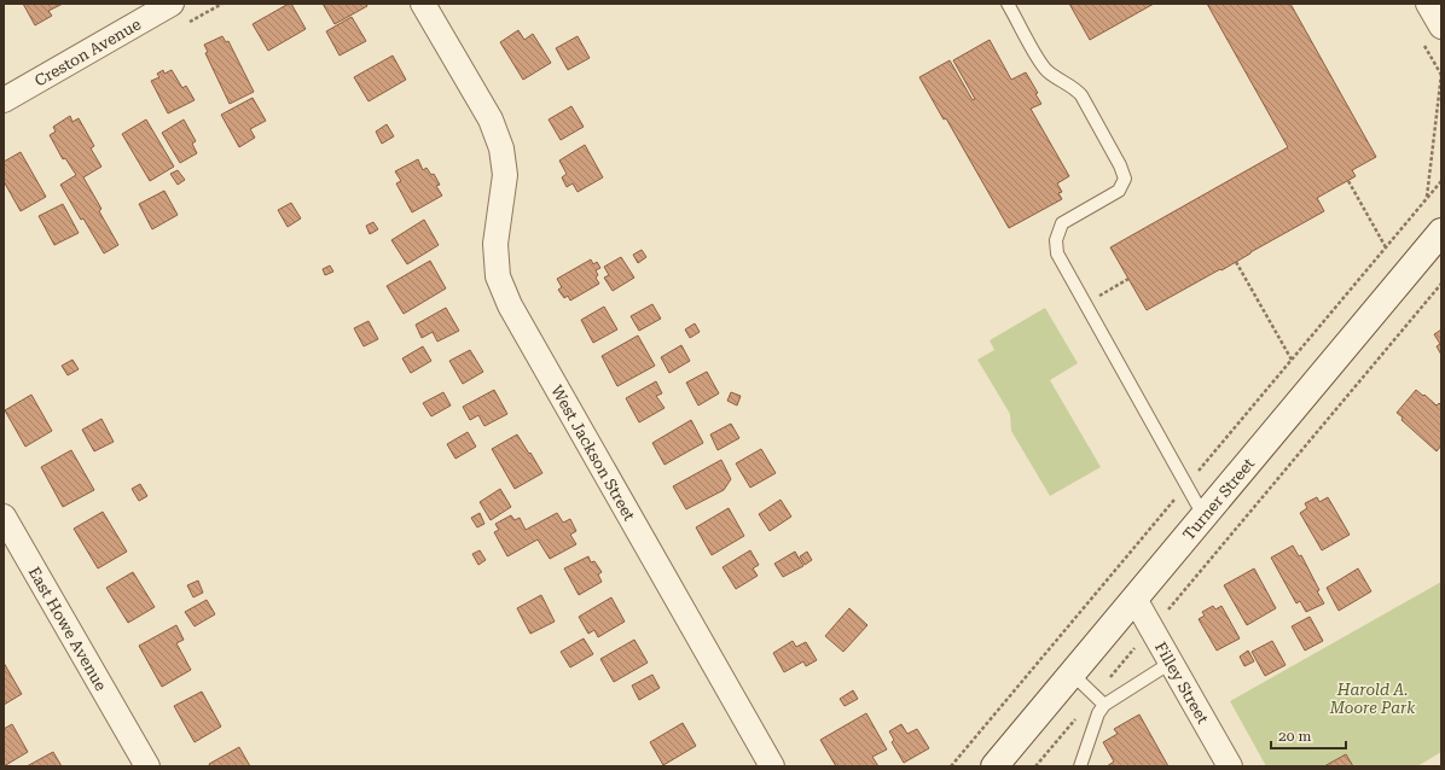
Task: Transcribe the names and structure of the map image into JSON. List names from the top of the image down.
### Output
{
  "streets": {
    "street": [
      "Creston Avenue",
      "West Jackson Street",
      "Turner Street",
      "East Howe Avenue",
      "Filley Street"
    ]
  },
  "crossings": [
    ["Turner Street", "Filley Street"]
  ],
  "parks": ["Harold A. Moore Park"],
  "scale_bar": "20 m"
}
